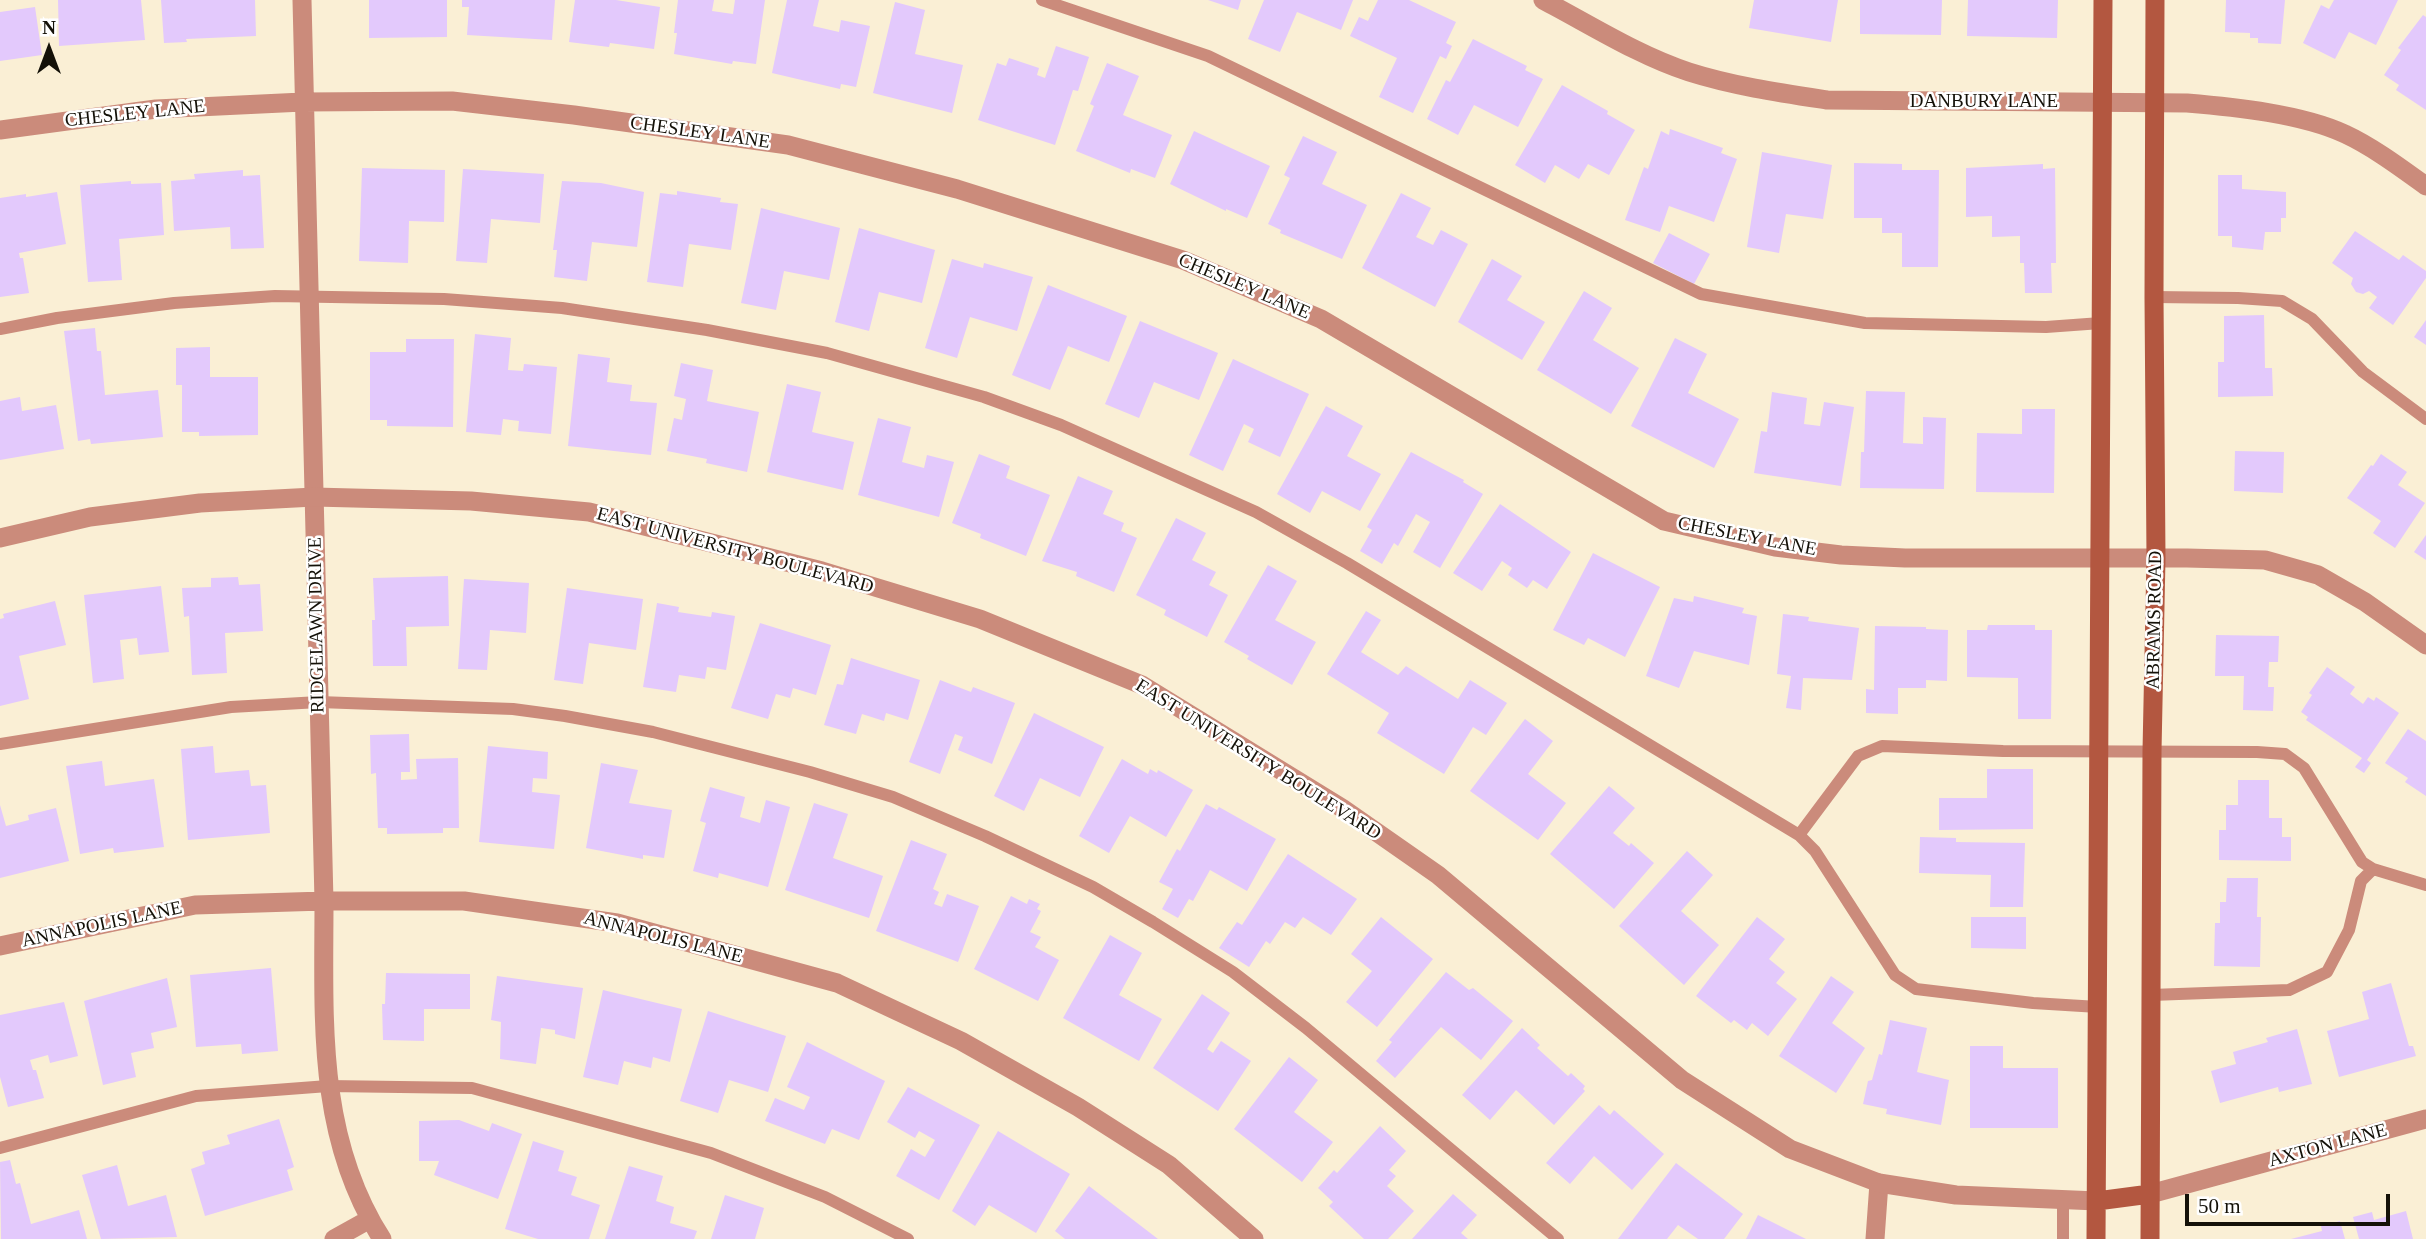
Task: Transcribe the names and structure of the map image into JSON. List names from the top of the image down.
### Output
{
  "streets": {
    "main road": ["ABRAMS ROAD"],
    "street": [
      "DANBURY LANE",
      "CHESLEY LANE",
      "EAST UNIVERSITY BOULEVARD",
      "RIDGELAWN DRIVE",
      "ANNAPOLIS LANE",
      "AXTON LANE"
    ]
  },
  "crossings": [
    ["DANBURY LANE", "ABRAMS ROAD"],
    ["CHESLEY LANE", "ABRAMS ROAD"],
    ["CHESLEY LANE", "RIDGELAWN DRIVE"],
    ["EAST UNIVERSITY BOULEVARD", "RIDGELAWN DRIVE"],
    ["ABRAMS ROAD", "AXTON LANE"],
    ["RIDGELAWN DRIVE", "ANNAPOLIS LANE"]
  ],
  "scale_bar": "50 m",
  "north": "top"
}
